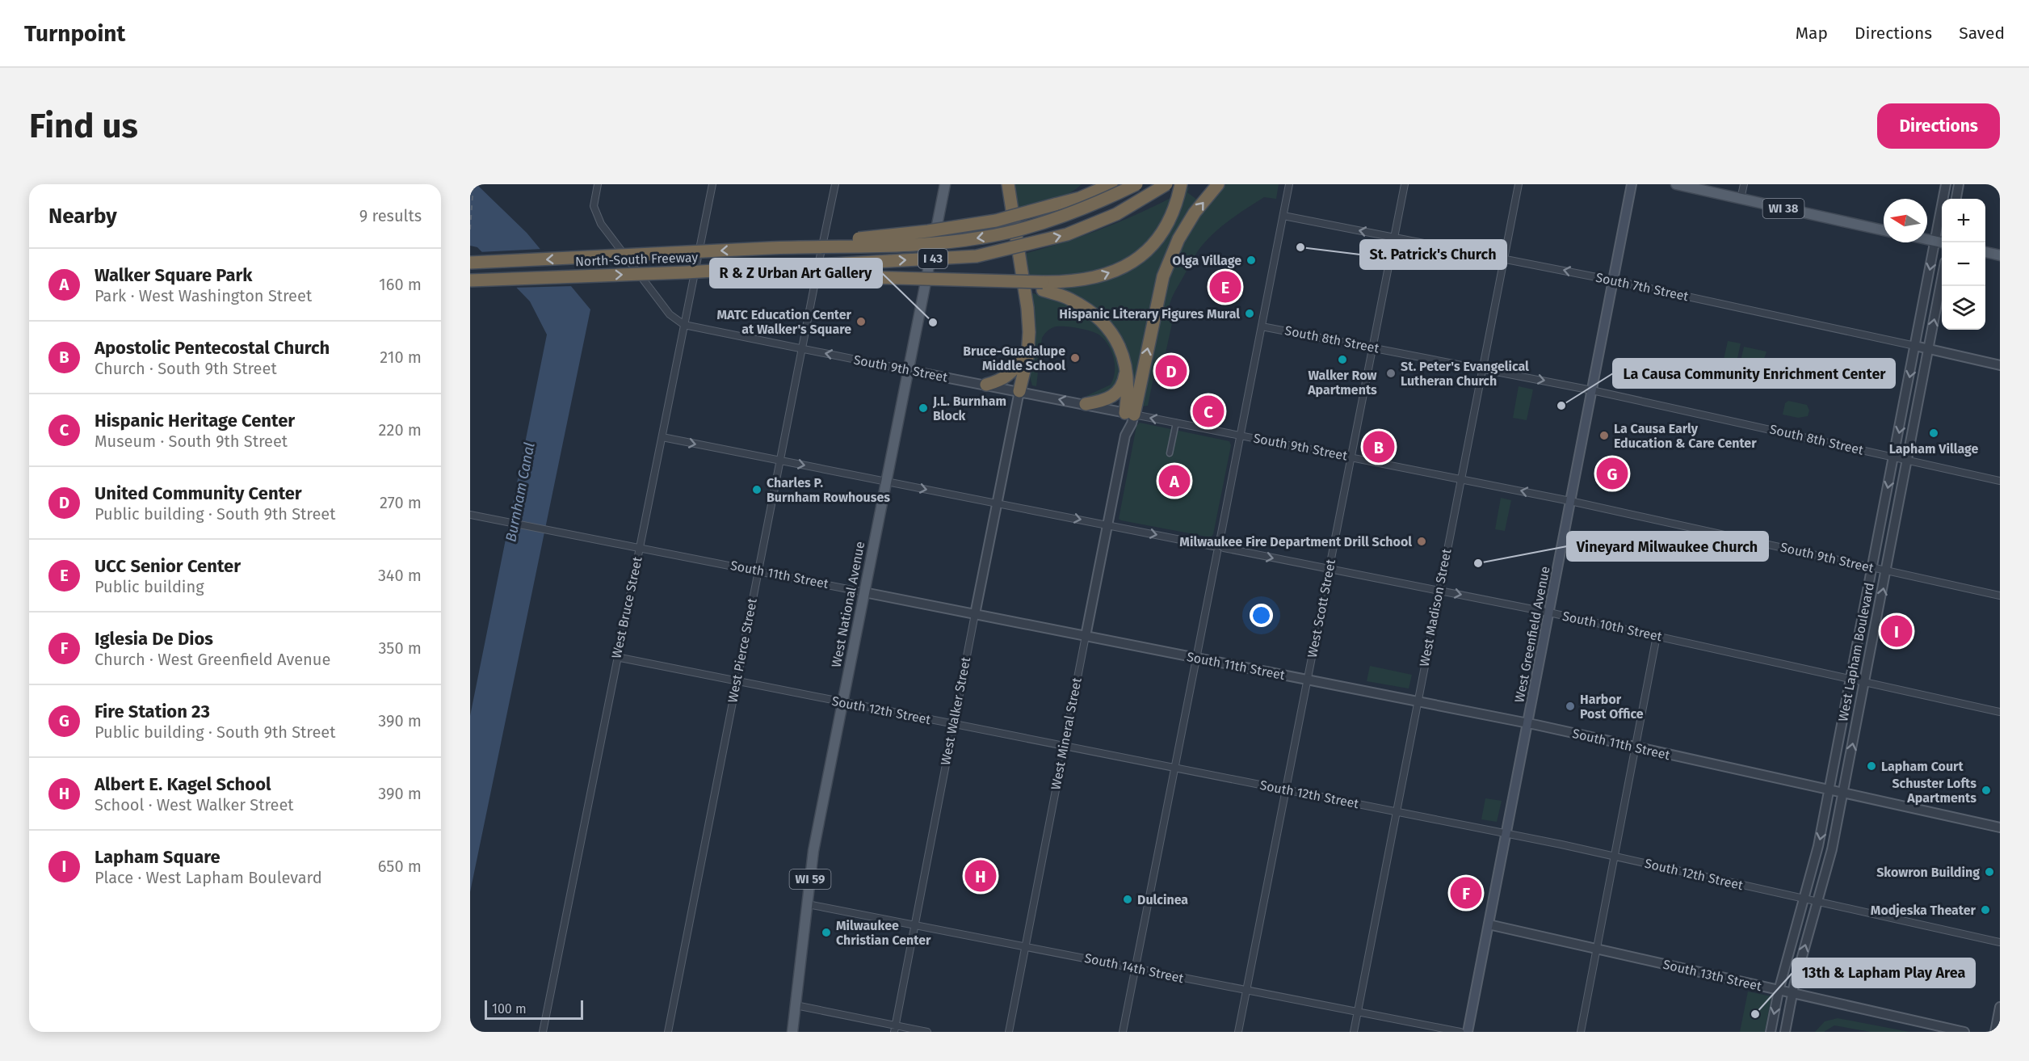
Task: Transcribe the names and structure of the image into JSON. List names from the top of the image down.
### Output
{
  "streets": {
    "highway": ["I 43", "North-South Freeway"],
    "main road": [
      "WI 38",
      "West National Avenue",
      "West Greenfield Avenue",
      "WI 59"
    ],
    "street": [
      "South 7th Street",
      "South 8th Street",
      "South 9th Street",
      "South 11th Street",
      "West Bruce Street",
      "West Madison Street",
      "West Scott Street",
      "South 10th Street",
      "West Pierce Street",
      "West Lapham Boulevard",
      "South 12th Street",
      "West Walker Street",
      "West Mineral Street",
      "South 14th Street",
      "South 13th Street"
    ]
  },
  "crossings": [
    ["South 7th Street", "West Madison Street"],
    ["South 7th Street", "West Scott Street"],
    ["South 7th Street", "West Greenfield Avenue"],
    ["South 7th Street", "West Lapham Boulevard"],
    ["South 8th Street", "West Madison Street"],
    ["South 8th Street", "West Scott Street"],
    ["South 8th Street", "West Greenfield Avenue"],
    ["South 8th Street", "West Lapham Boulevard"],
    ["South 9th Street", "West National Avenue"],
    ["South 9th Street", "West Bruce Street"],
    ["South 9th Street", "West Madison Street"],
    ["South 9th Street", "West Scott Street"],
    ["South 9th Street", "West Greenfield Avenue"],
    ["South 9th Street", "West Pierce Street"],
    ["South 9th Street", "West Lapham Boulevard"],
    ["South 9th Street", "West Walker Street"],
    ["South 9th Street", "West Mineral Street"],
    ["South 11th Street", "West National Avenue"],
    ["South 11th Street", "West Bruce Street"],
    ["South 11th Street", "West Madison Street"],
    ["South 11th Street", "West Scott Street"],
    ["South 11th Street", "West Greenfield Avenue"],
    ["South 11th Street", "West Pierce Street"],
    ["South 11th Street", "West Lapham Boulevard"],
    ["South 11th Street", "West Walker Street"],
    ["South 11th Street", "West Mineral Street"],
    ["West National Avenue", "South 12th Street"],
    ["West National Avenue", "South 14th Street"],
    ["West Bruce Street", "South 12th Street"],
    ["West Madison Street", "South 10th Street"],
    ["West Madison Street", "South 12th Street"],
    ["West Madison Street", "South 14th Street"],
    ["West Scott Street", "South 10th Street"],
    ["West Scott Street", "South 12th Street"],
    ["West Scott Street", "South 14th Street"],
    ["South 10th Street", "West Greenfield Avenue"],
    ["South 10th Street", "West Lapham Boulevard"],
    ["West Greenfield Avenue", "South 12th Street"],
    ["West Greenfield Avenue", "South 13th Street"],
    ["West Pierce Street", "South 12th Street"],
    ["West Lapham Boulevard", "South 12th Street"],
    ["West Lapham Boulevard", "South 13th Street"],
    ["South 12th Street", "West Walker Street"],
    ["South 12th Street", "West Mineral Street"],
    ["West Walker Street", "South 14th Street"],
    ["West Mineral Street", "South 14th Street"]
  ],
  "water": ["Burnham Canal"],
  "places": [
    "St. Patrick's Church",
    "Olga Village",
    "Hispanic Literary Figures Mural",
    "MATC Education Center at Walker's Square",
    "R & Z Urban Art Gallery",
    "Bruce-Guadalupe Middle School",
    "Walker Row Apartments",
    "St. Peter's Evangelical Lutheran Church",
    "La Causa Community Enrichment Center",
    "J.L. Burnham Block",
    "Lapham Village",
    "La Causa Early Education & Care Center",
    "Charles P. Burnham Rowhouses",
    "Milwaukee Fire Department Drill School",
    "Vineyard Milwaukee Church",
    "Harbor Post Office",
    "Lapham Court",
    "Schuster Lofts Apartments",
    "Skowron Building",
    "Dulcinea",
    "Modjeska Theater",
    "Milwaukee Christian Center",
    "13th & Lapham Play Area"
  ],
  "scale_bar": "100 m",
  "north": "left",
  "page": {
    "header": "Turnpoint",
    "nav": ["Map", "Directions", "Saved"],
    "buttons": "Directions",
    "title": "Find us",
    "heading": ["Nearby", "9 results"],
    "map_buttons": ["+", "−"],
    "list": [
      {
        "mark": "A",
        "name": "Walker Square Park",
        "note": "Park · West Washington Street",
        "value": "160 m"
      },
      {
        "mark": "B",
        "name": "Apostolic Pentecostal Church",
        "note": "Church · South 9th Street",
        "value": "210 m"
      },
      {
        "mark": "C",
        "name": "Hispanic Heritage Center",
        "note": "Museum · South 9th Street",
        "value": "220 m"
      },
      {
        "mark": "D",
        "name": "United Community Center",
        "note": "Public building · South 9th Street",
        "value": "270 m"
      },
      {
        "mark": "E",
        "name": "UCC Senior Center",
        "note": "Public building",
        "value": "340 m"
      },
      {
        "mark": "F",
        "name": "Iglesia De Dios",
        "note": "Church · West Greenfield Avenue",
        "value": "350 m"
      },
      {
        "mark": "G",
        "name": "Fire Station 23",
        "note": "Public building · South 9th Street",
        "value": "390 m"
      },
      {
        "mark": "H",
        "name": "Albert E. Kagel School",
        "note": "School · West Walker Street",
        "value": "390 m"
      },
      {
        "mark": "I",
        "name": "Lapham Square",
        "note": "Place · West Lapham Boulevard",
        "value": "650 m"
      }
    ],
    "pins": [
      "E",
      "D",
      "C",
      "B",
      "G",
      "A",
      "I",
      "H",
      "F"
    ],
    "scale": "100 m"
  }
}
